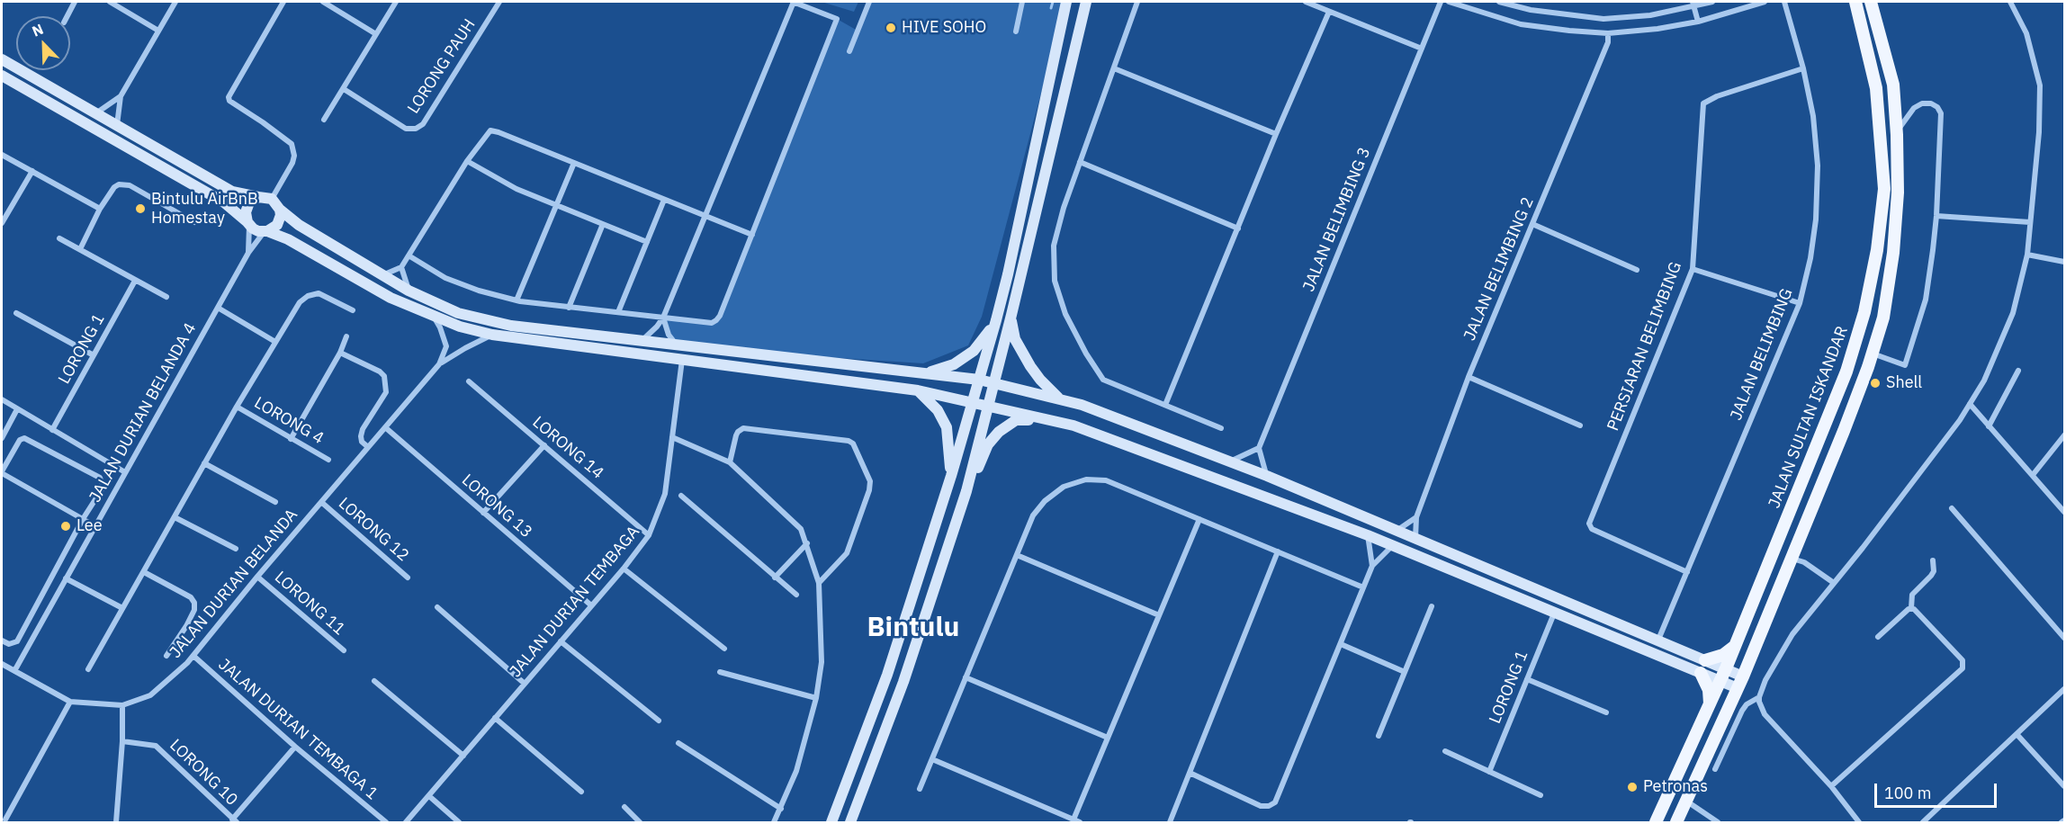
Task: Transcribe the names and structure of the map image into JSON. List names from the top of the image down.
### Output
{
  "streets": {
    "main road": ["JALAN SULTAN ISKANDAR"],
    "street": [
      "LORONG PAUH",
      "JALAN BELIMBING 3",
      "JALAN BELIMBING 2",
      "PERSIARAN BELIMBING",
      "LORONG 1",
      "JALAN BELIMBING",
      "JALAN DURIAN BELANDA 4",
      "LORONG 4",
      "LORONG 14",
      "LORONG 13",
      "LORONG 12",
      "JALAN DURIAN BELANDA",
      "JALAN DURIAN TEMBAGA",
      "LORONG 11",
      "JALAN DURIAN TEMBAGA 1",
      "LORONG 10"
    ]
  },
  "crossings": [
    ["PERSIARAN BELIMBING", "JALAN BELIMBING"],
    ["JALAN DURIAN BELANDA 4", "JALAN DURIAN BELANDA"],
    ["LORONG 14", "JALAN DURIAN TEMBAGA"],
    ["LORONG 13", "JALAN DURIAN BELANDA"],
    ["LORONG 13", "JALAN DURIAN TEMBAGA"],
    ["LORONG 12", "JALAN DURIAN BELANDA"],
    ["JALAN DURIAN BELANDA", "LORONG 11"],
    ["JALAN DURIAN BELANDA", "JALAN DURIAN TEMBAGA 1"]
  ],
  "districts": ["Bintulu"],
  "places": [
    "HIVE SOHO",
    "Bintulu AirBnB Homestay",
    "Shell",
    "Lee",
    "Petronas"
  ],
  "scale_bar": "100 m",
  "north": "top left"
}
